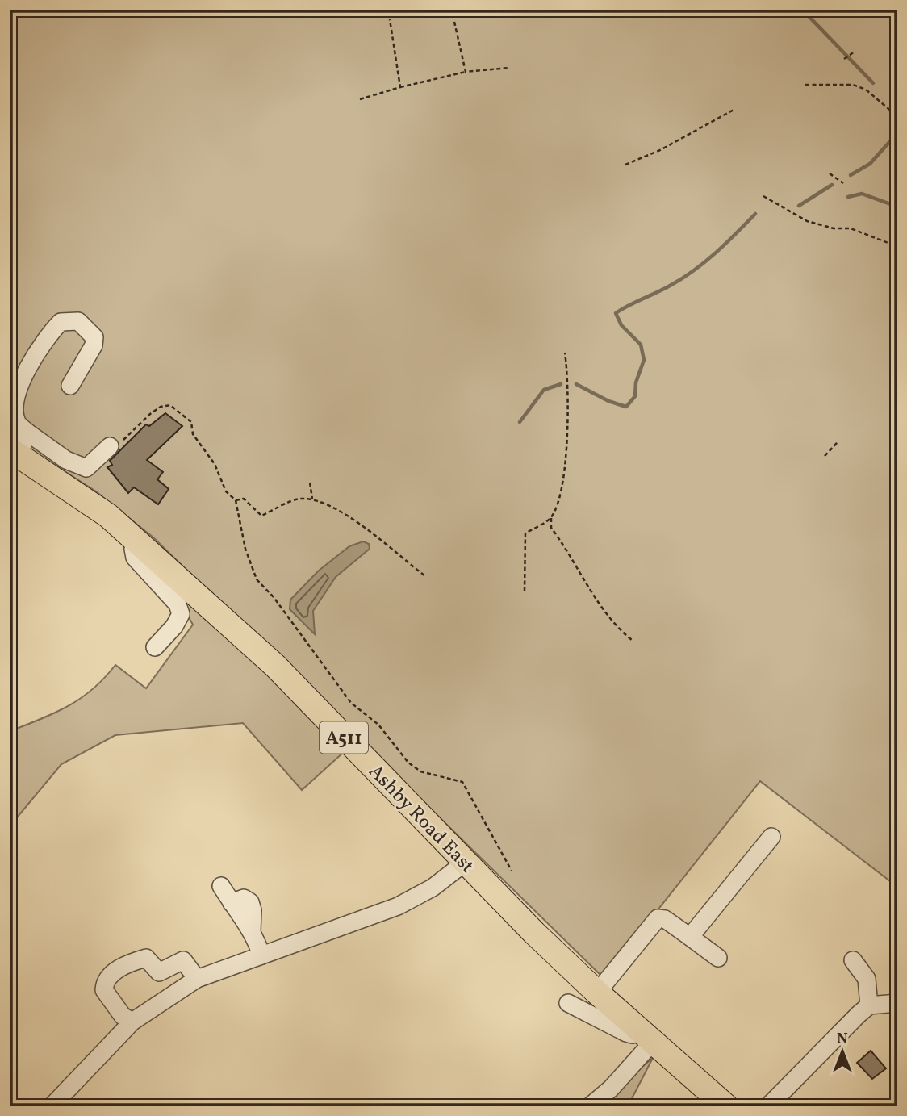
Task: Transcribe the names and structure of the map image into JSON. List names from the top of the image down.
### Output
{
  "streets": {
    "highway": ["A511", "Ashby Road East"]
  },
  "north": "top"
}
